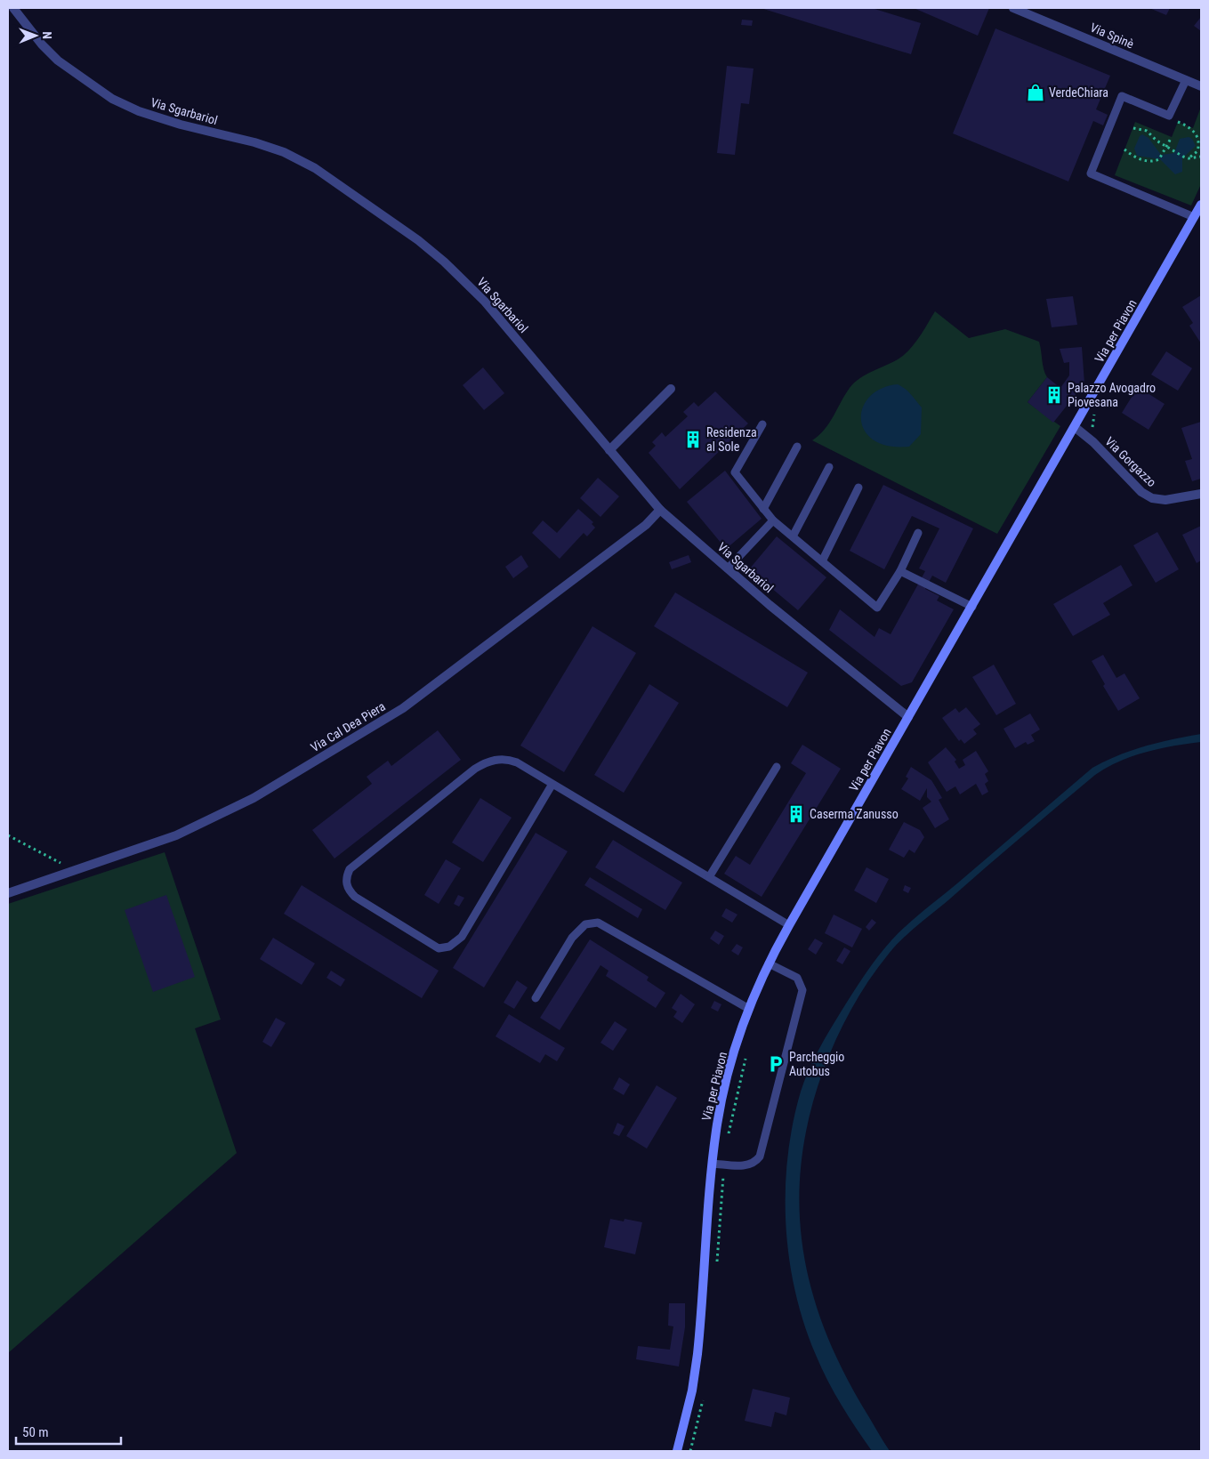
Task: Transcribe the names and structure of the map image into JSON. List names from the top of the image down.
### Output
{
  "streets": {
    "street": [
      "Via Spinè",
      "Via Sgarbariol",
      "Via per Piavon",
      "Via Gorgazzo",
      "Via Cal Dea Piera"
    ]
  },
  "crossings": [
    ["Via Sgarbariol", "Via per Piavon"],
    ["Via Sgarbariol", "Via Cal Dea Piera"],
    ["Via per Piavon", "Via Gorgazzo"]
  ],
  "places": {
    "shop": ["VerdeChiara"],
    "building": ["Palazzo Avogadro Piovesana", "Residenza al Sole", "Caserma Zanusso"],
    "parking": ["Parcheggio Autobus"]
  },
  "scale_bar": "50 m",
  "north": "right"
}
